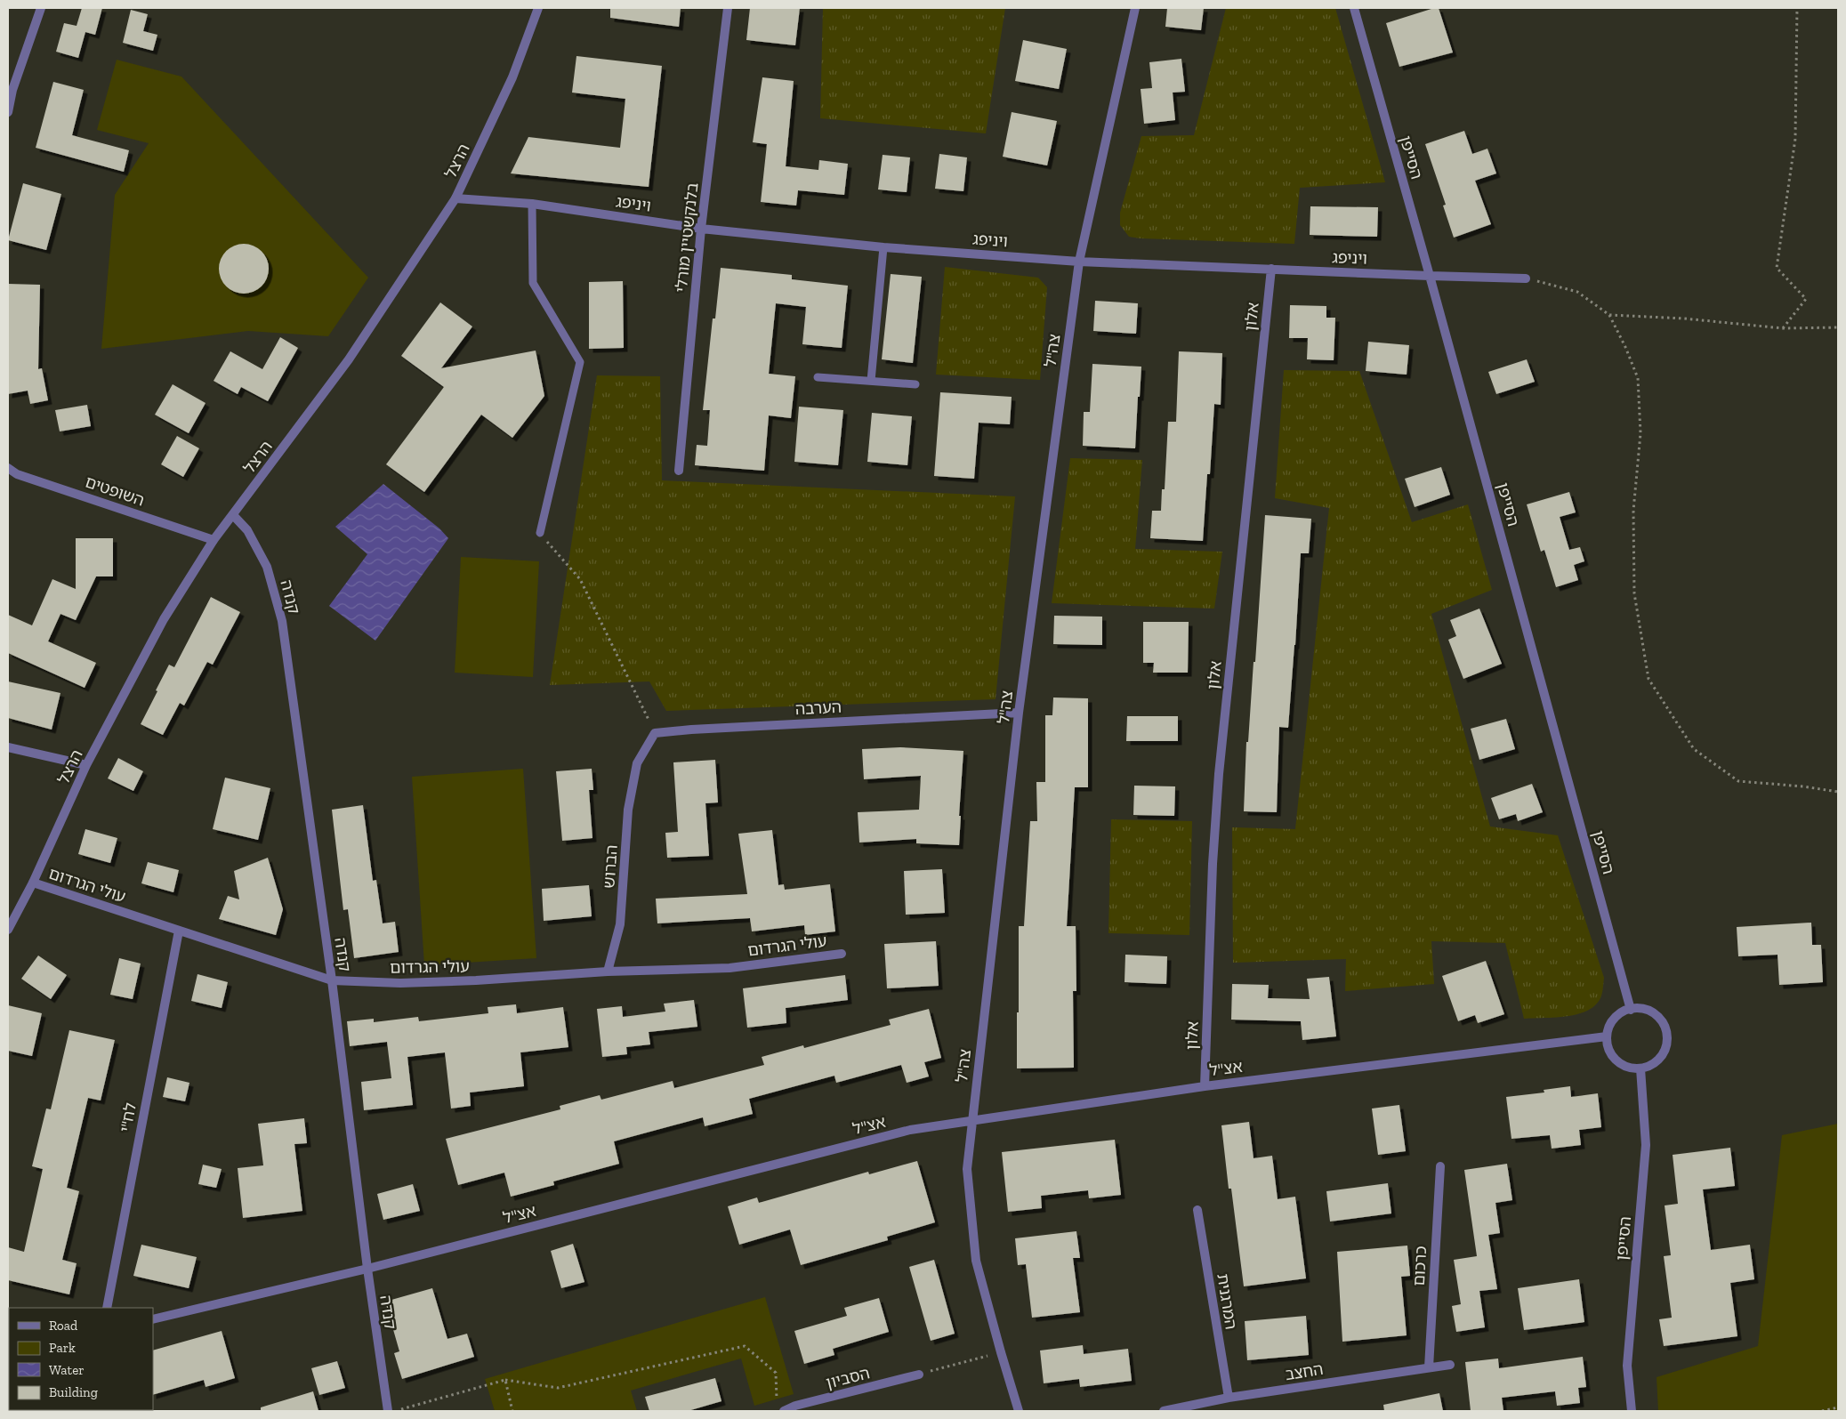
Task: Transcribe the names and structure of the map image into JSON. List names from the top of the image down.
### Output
{
  "streets": {
    "street": [
      "הסייפן",
      "הרצל",
      "ויניפג",
      "בלנקשטיין מורלי",
      "אלון",
      "צה\"ל",
      "השופטים",
      "קנדה",
      "הערבה",
      "הברוש",
      "עולי הגרדום",
      "אצ\"ל",
      "לח\"י",
      "כרכום",
      "המרגנית",
      "החצב",
      "הסביון"
    ]
  },
  "crossings": [
    ["הסייפן", "ויניפג"],
    ["הסייפן", "אצ\"ל"],
    ["הרצל", "ויניפג"],
    ["הרצל", "השופטים"],
    ["הרצל", "קנדה"],
    ["הרצל", "עולי הגרדום"],
    ["ויניפג", "בלנקשטיין מורלי"],
    ["ויניפג", "אלון"],
    ["ויניפג", "צה\"ל"],
    ["אלון", "אצ\"ל"],
    ["צה\"ל", "הערבה"],
    ["צה\"ל", "אצ\"ל"],
    ["קנדה", "עולי הגרדום"],
    ["קנדה", "אצ\"ל"],
    ["הערבה", "הברוש"],
    ["הברוש", "עולי הגרדום"],
    ["עולי הגרדום", "לח\"י"],
    ["כרכום", "החצב"],
    ["המרגנית", "החצב"]
  ],
  "legend": [
    "Road",
    "Park",
    "Water",
    "Building"
  ]
}
